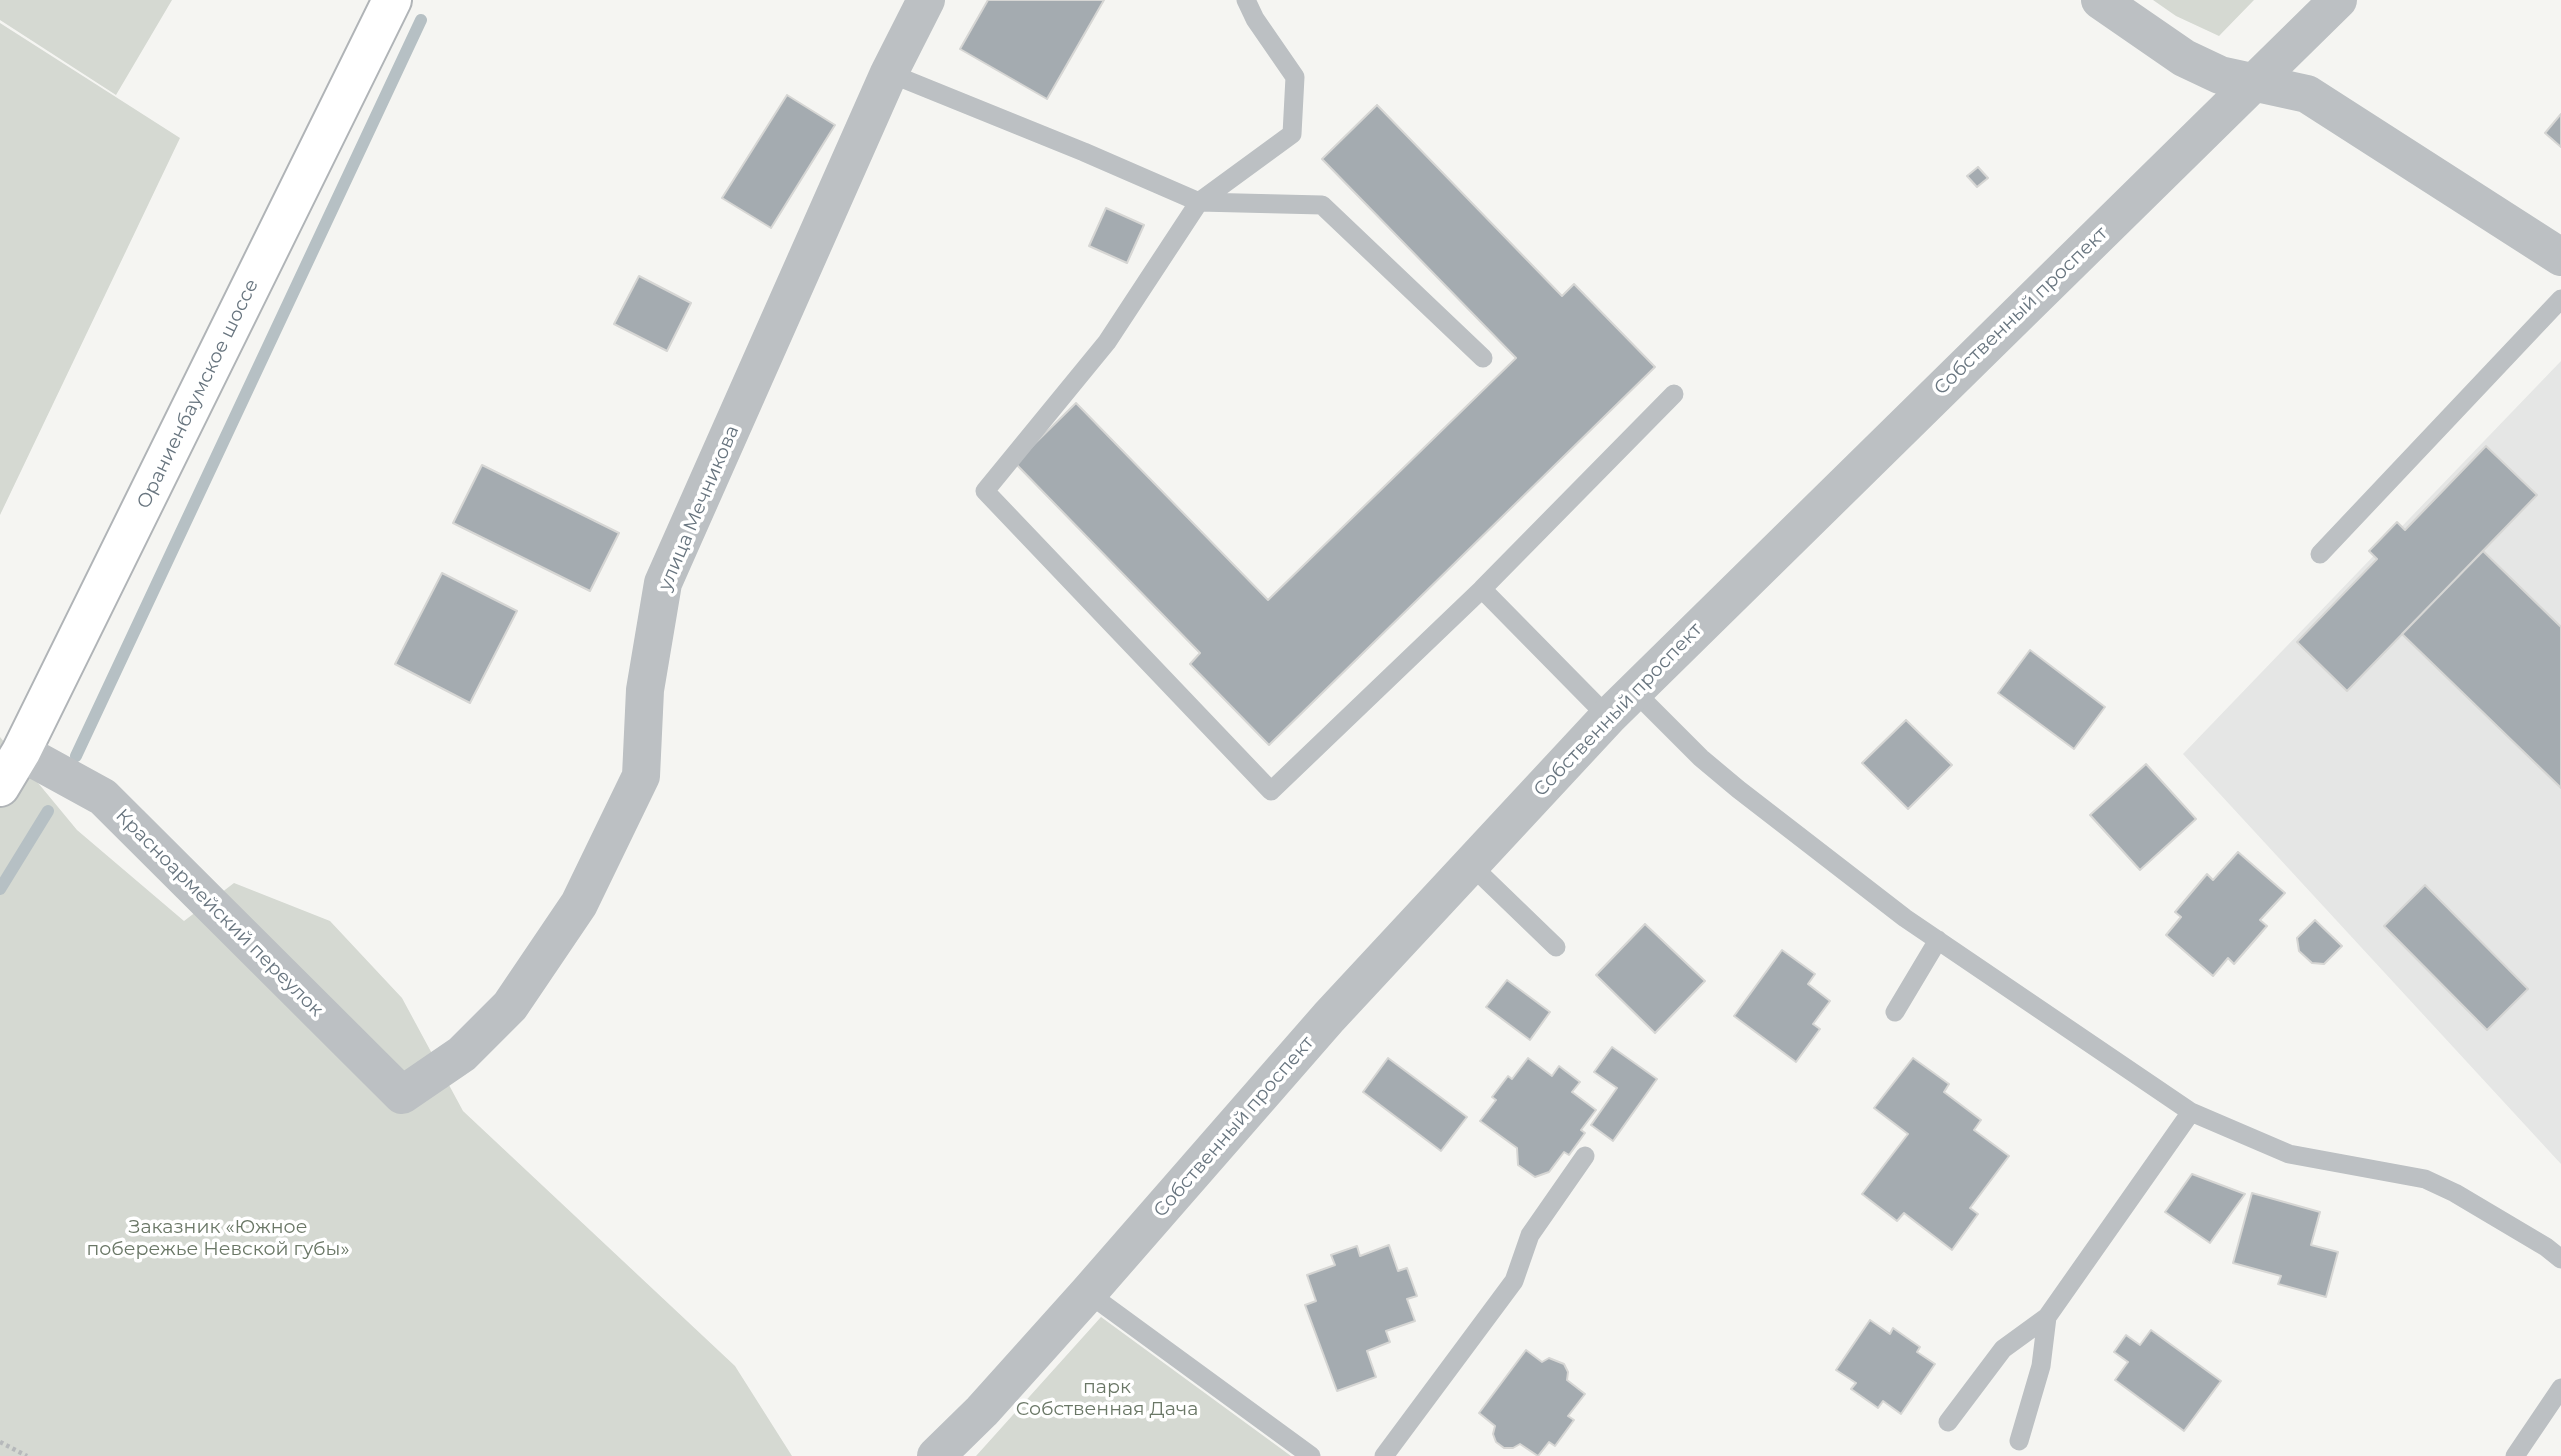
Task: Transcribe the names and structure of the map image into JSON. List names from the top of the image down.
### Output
{
  "streets": {
    "main road": ["Ораниенбаумское шоссе"],
    "street": ["Собственный проспект", "улица Мечникова", "Красноармейский переулок"]
  },
  "crossings": [
    ["Ораниенбаумское шоссе", "Красноармейский переулок"],
    ["улица Мечникова", "Красноармейский переулок"]
  ],
  "parks": ["Заказник «Южное побережье Невской губы»", "парк Собственная Дача"]
}
